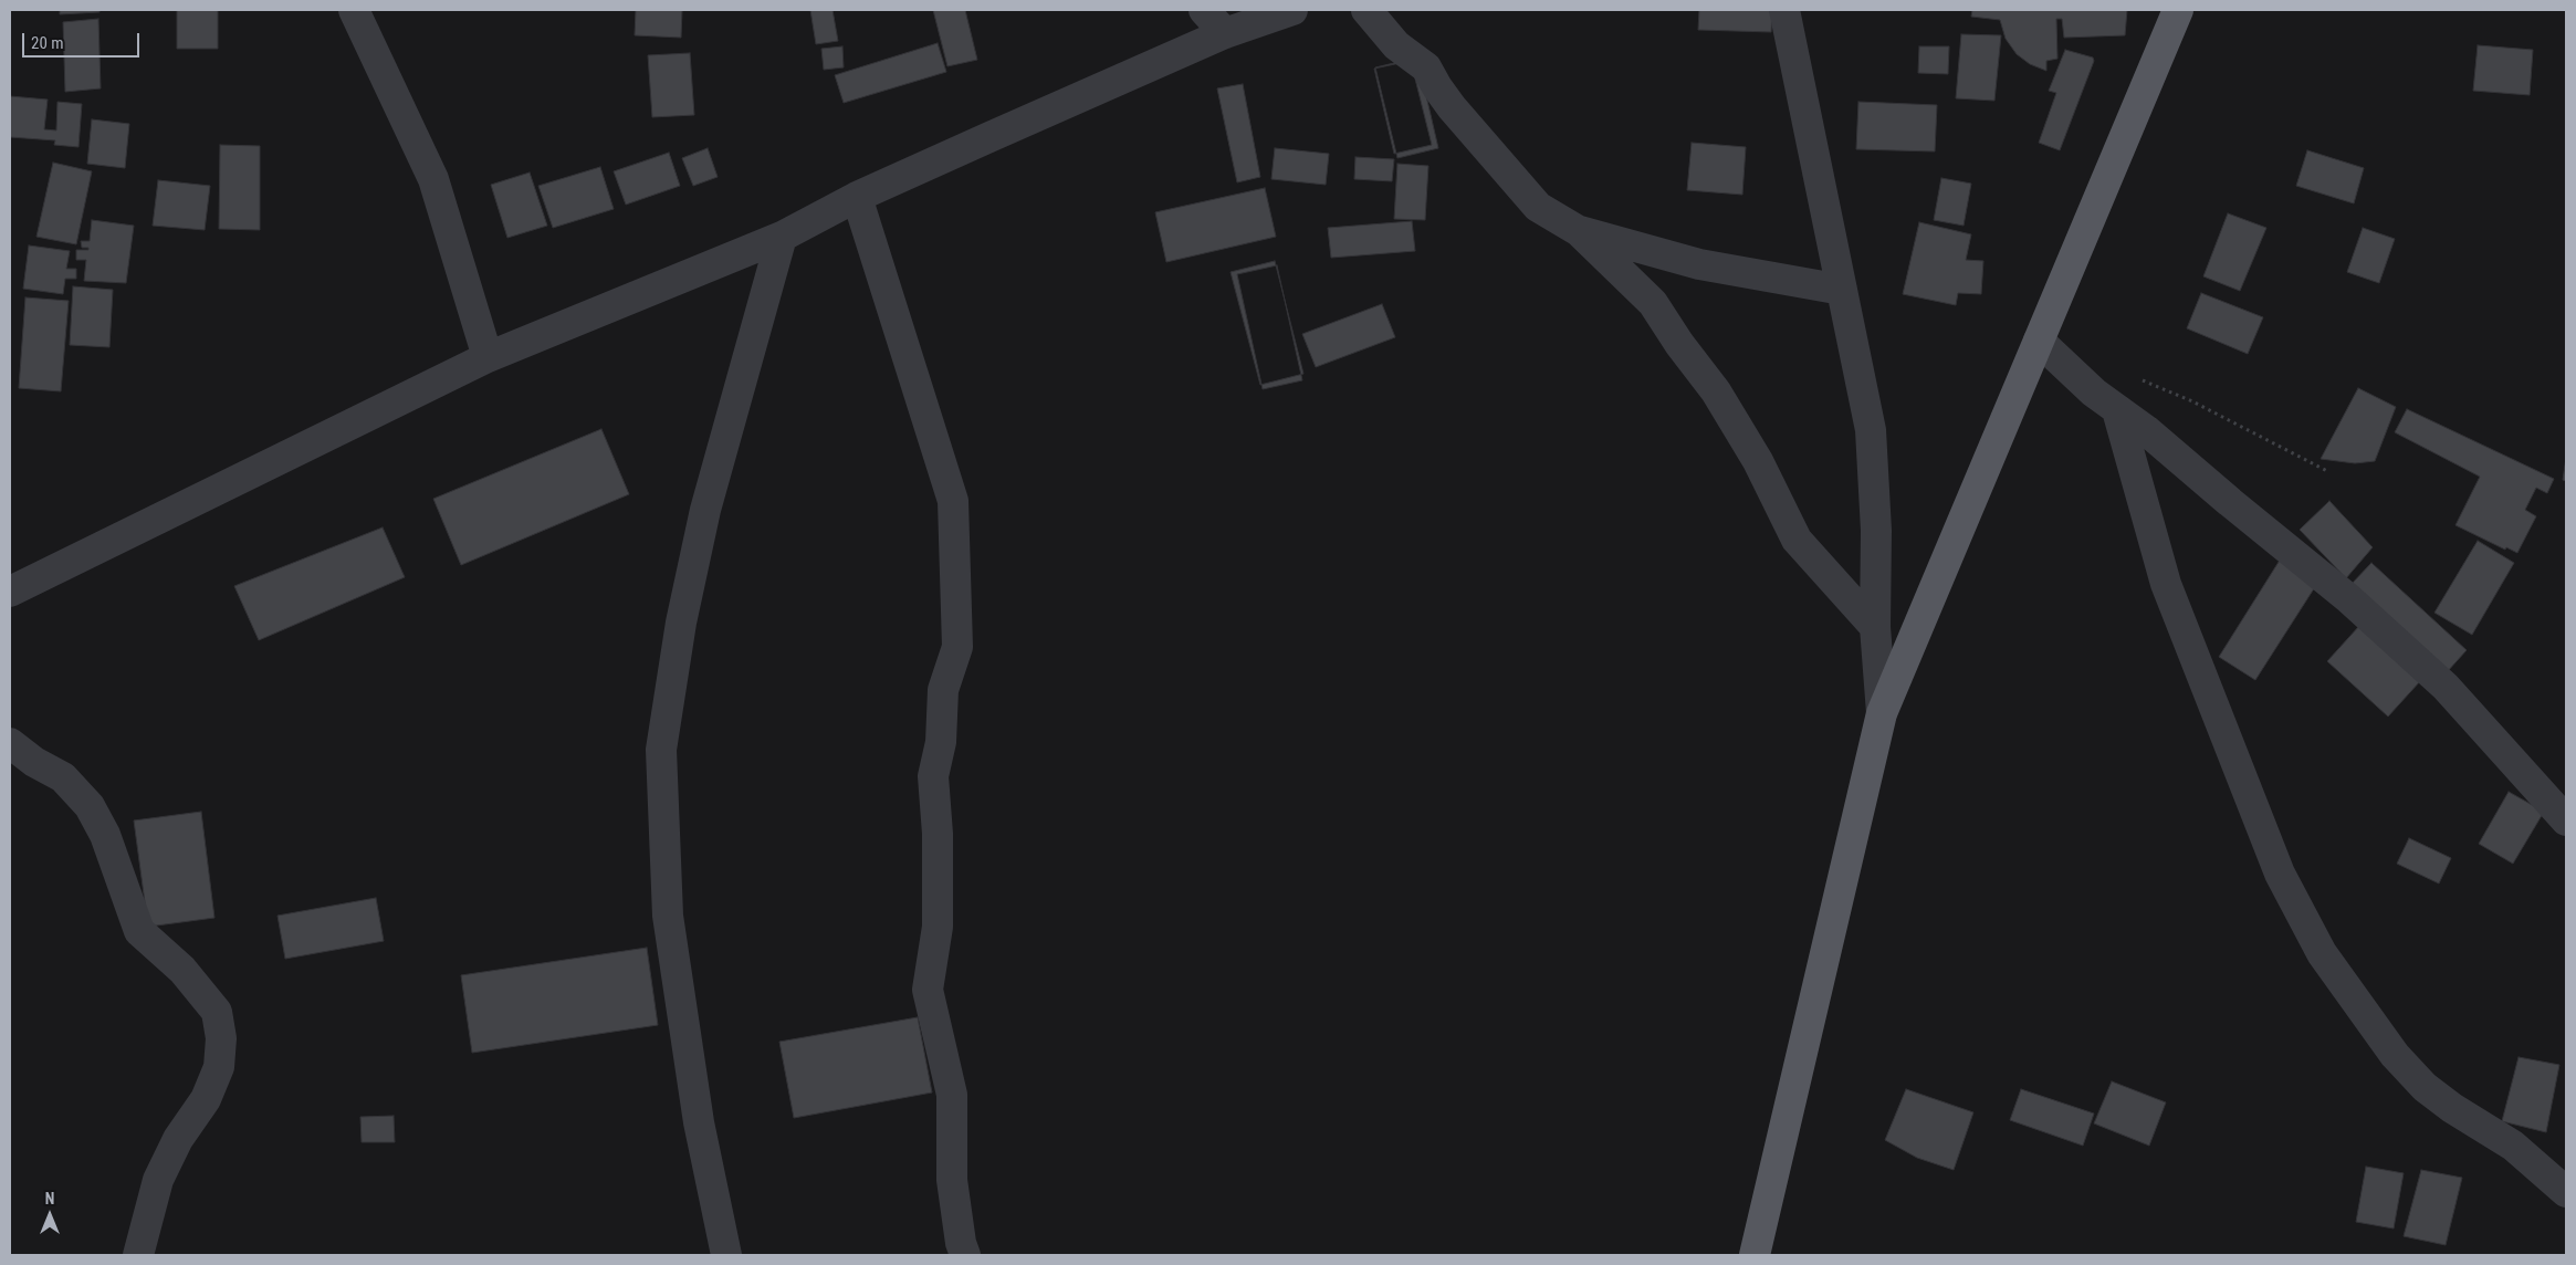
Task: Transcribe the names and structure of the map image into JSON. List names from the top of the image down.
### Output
{
  "scale_bar": "20 m",
  "north": "top"
}
